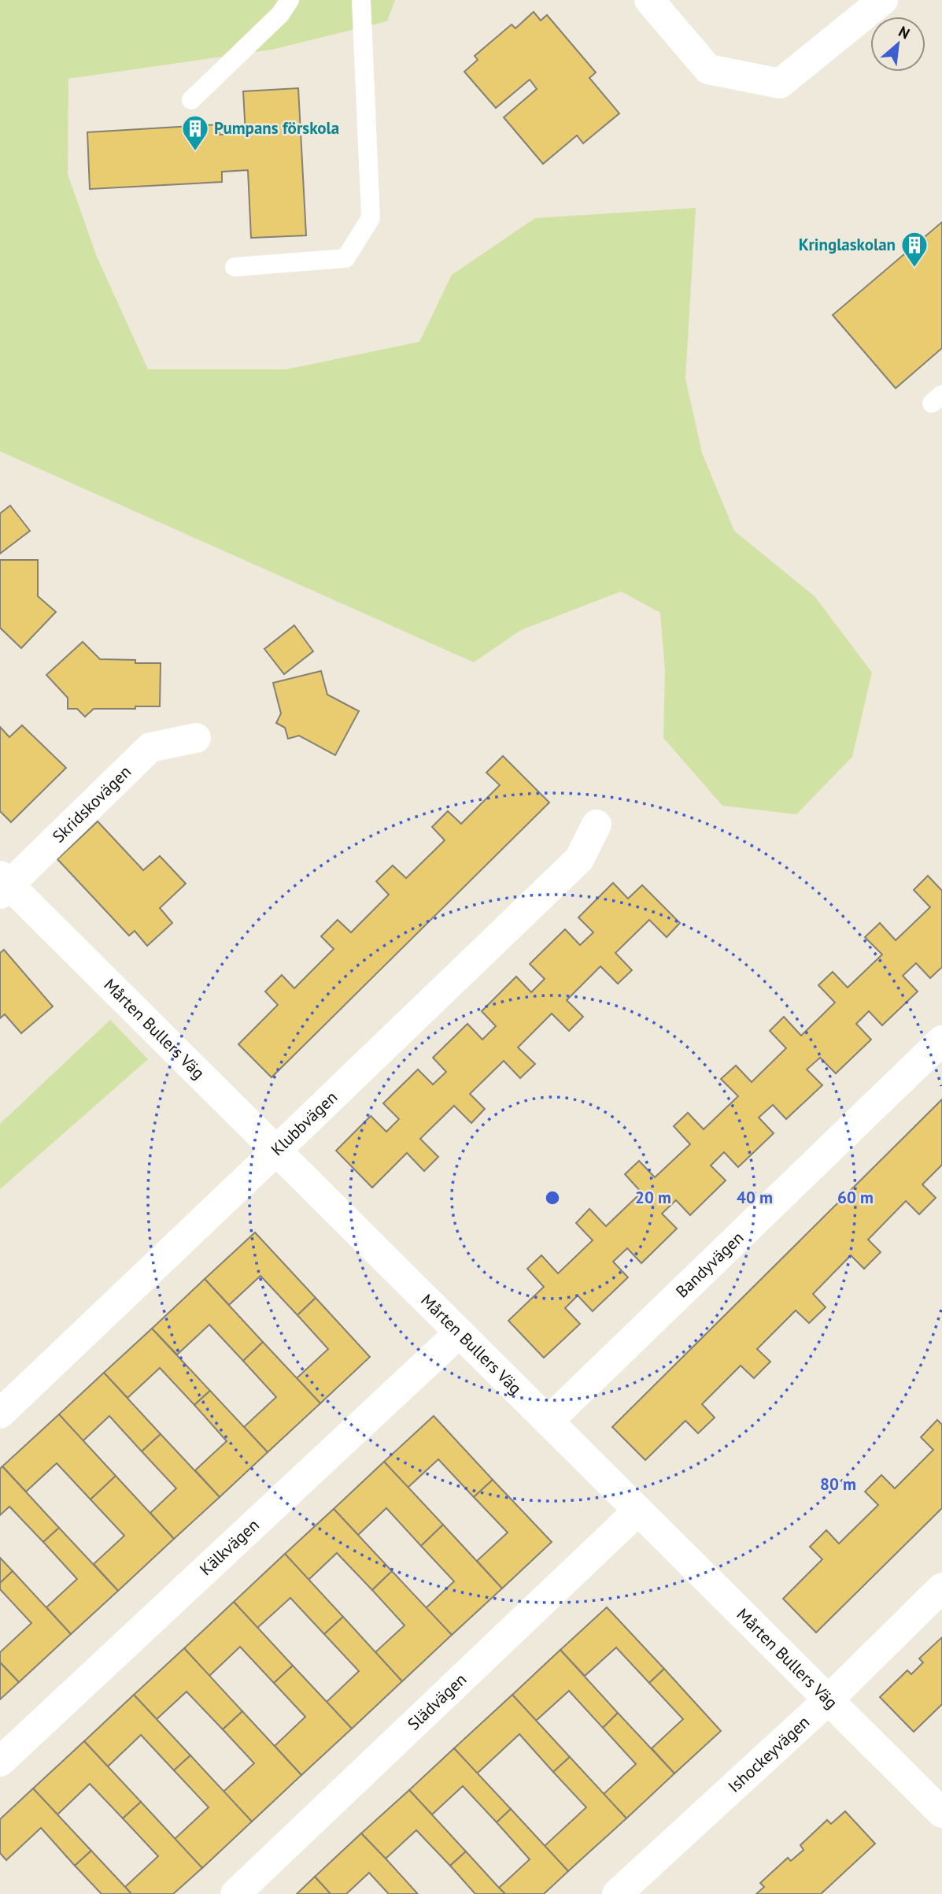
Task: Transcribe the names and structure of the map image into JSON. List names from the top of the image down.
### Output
{
  "streets": {
    "street": [
      "Skridskovägen",
      "Mårten Bullers Väg",
      "Klubbvägen",
      "Bandyvägen",
      "Kälkvägen",
      "Slädvägen",
      "Ishockeyvägen"
    ]
  },
  "crossings": [
    ["Skridskovägen", "Mårten Bullers Väg"],
    ["Mårten Bullers Väg", "Klubbvägen"],
    ["Mårten Bullers Väg", "Bandyvägen"],
    ["Mårten Bullers Väg", "Kälkvägen"],
    ["Mårten Bullers Väg", "Slädvägen"],
    ["Mårten Bullers Väg", "Ishockeyvägen"]
  ],
  "places": {
    "building": ["Pumpans förskola", "Kringlaskolan"]
  },
  "north": "top right",
  "rings": [
    "20 m",
    "40 m",
    "60 m",
    "80 m"
  ]
}
